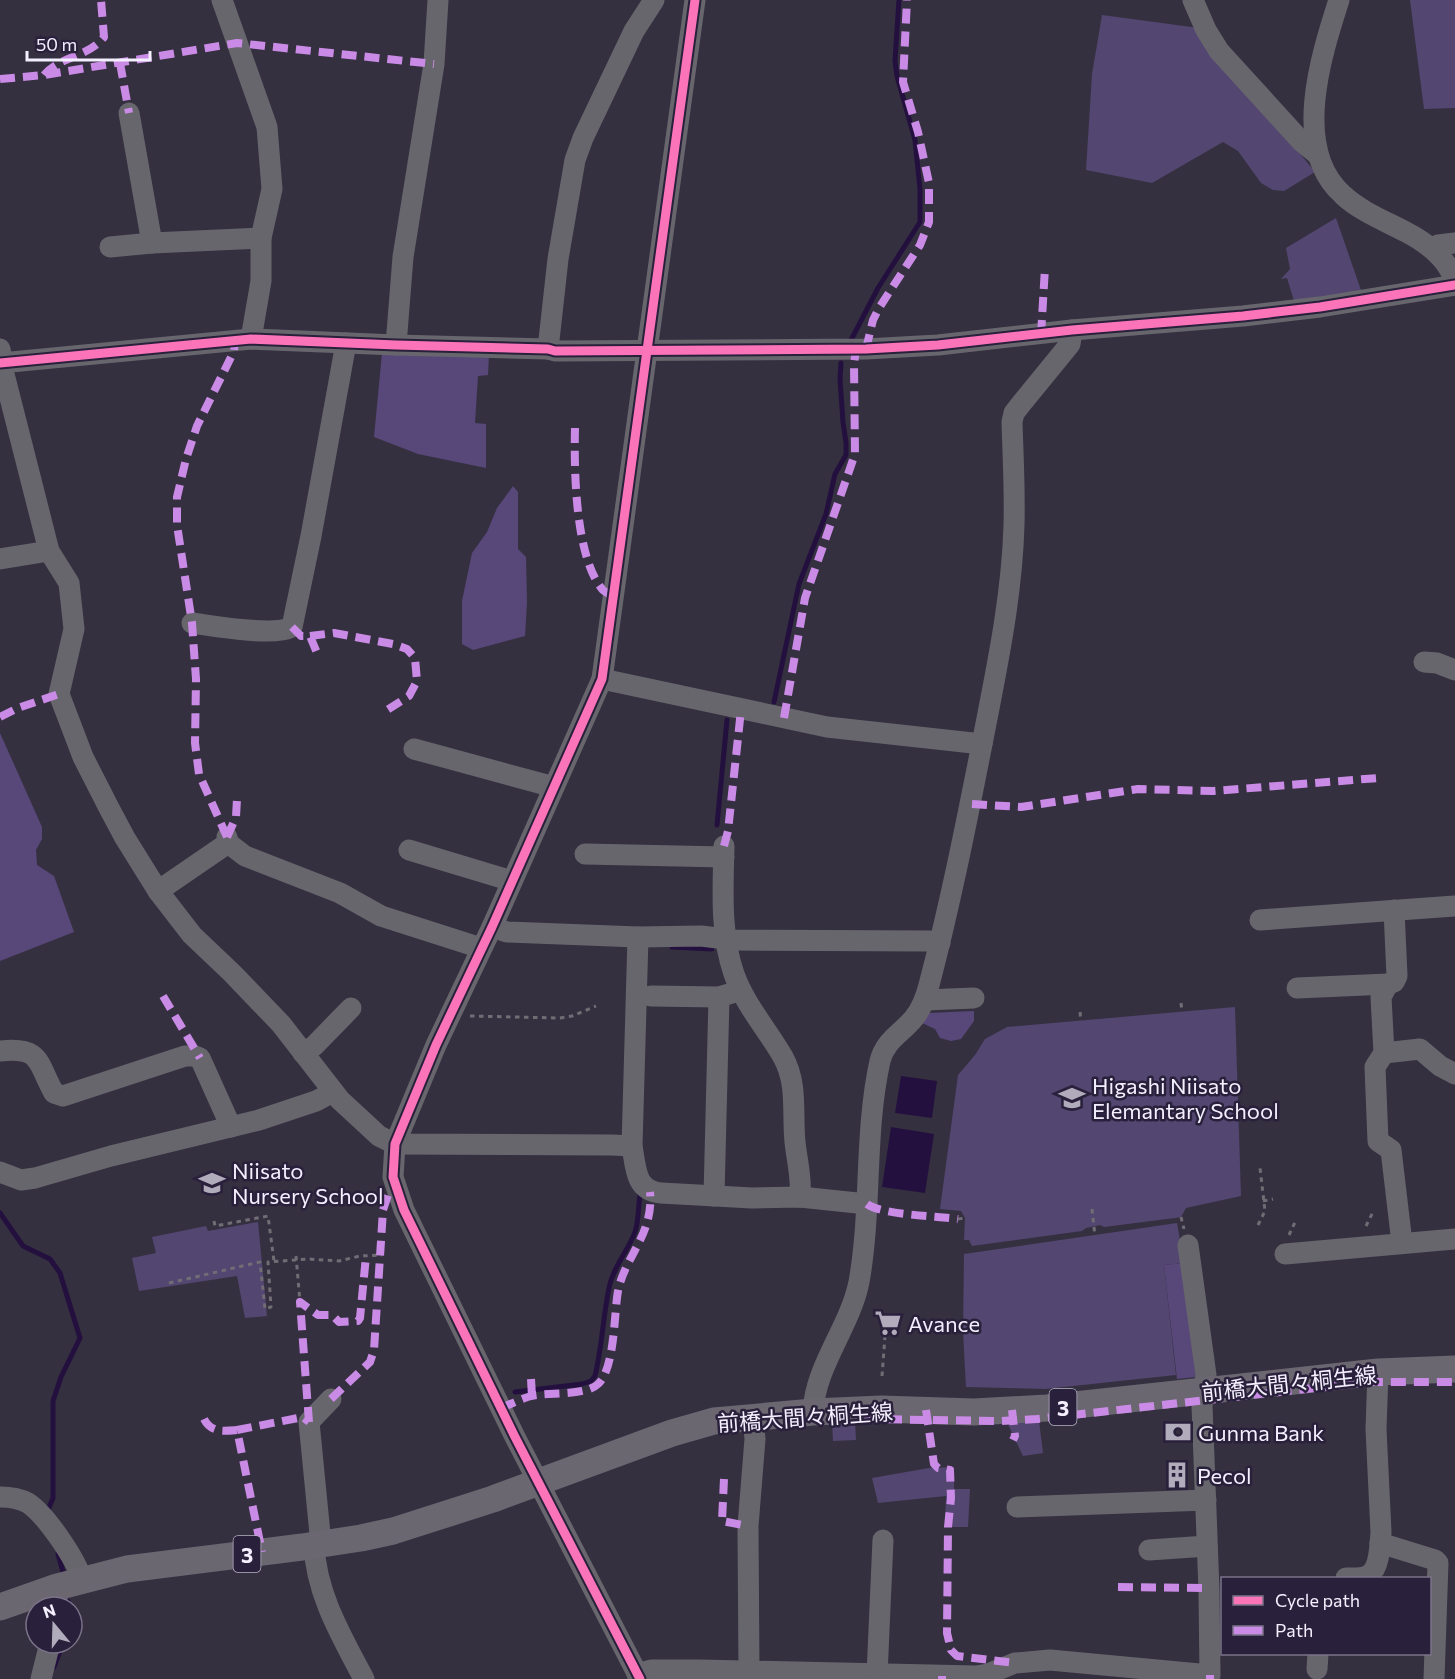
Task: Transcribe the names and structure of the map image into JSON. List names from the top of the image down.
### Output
{
  "streets": {
    "main road": ["前橋大間々桐生線", "3"]
  },
  "places": {
    "school or university": ["Higashi Niisato Elemantary School", "Niisato Nursery School"],
    "supermarket": ["Avance"],
    "bank": ["Gunma Bank"],
    "building": ["Pecol"]
  },
  "legend": ["Cycle path", "Path"],
  "scale_bar": "50 m",
  "north": "top"
}
